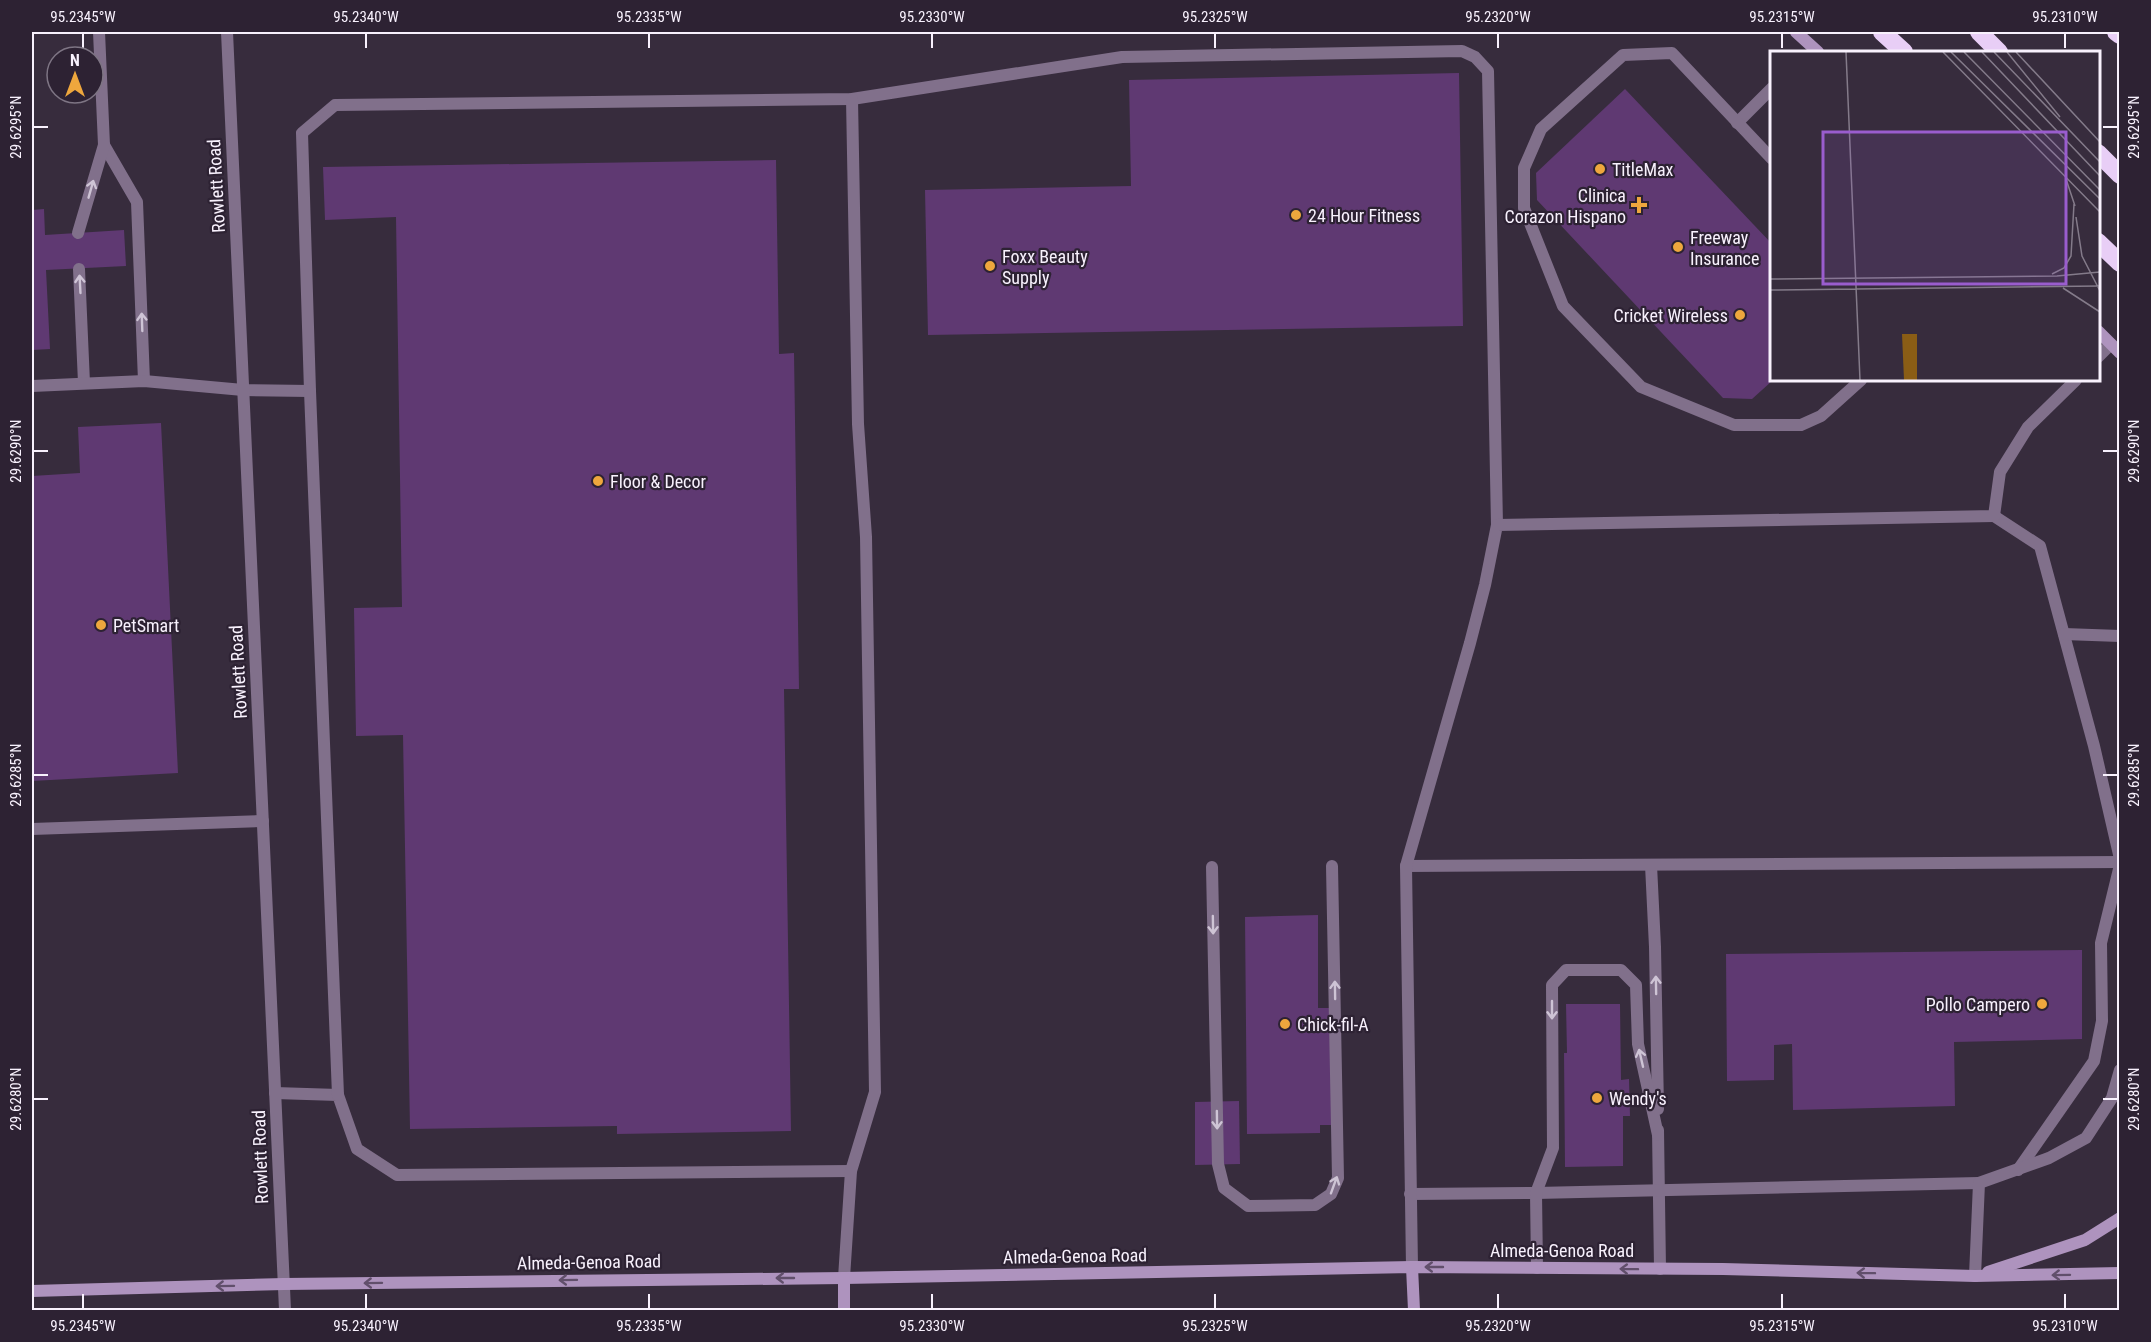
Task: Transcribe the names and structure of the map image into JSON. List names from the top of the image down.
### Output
{
  "streets": {
    "main road": ["Almeda-Genoa Road"],
    "street": ["Rowlett Road"]
  },
  "crossings": [
    ["Rowlett Road", "Almeda-Genoa Road"]
  ],
  "one_way": ["Almeda-Genoa Road"],
  "places": {
    "other": [
      "TitleMax",
      "24 Hour Fitness",
      "Freeway Insurance",
      "Foxx Beauty Supply",
      "Cricket Wireless",
      "Floor & Decor",
      "PetSmart",
      "Pollo Campero",
      "Chick-fil-A",
      "Wendy's"
    ],
    "health": ["Clinica Corazon Hispano"]
  },
  "north": "top",
  "coordinates": [
    "95.2345°W",
    "95.2340°W",
    "95.2335°W",
    "95.2330°W",
    "95.2325°W",
    "95.2320°W",
    "95.2315°W",
    "95.2310°W",
    "29.6295°N",
    "29.6290°N",
    "29.6285°N",
    "29.6280°N"
  ]
}
